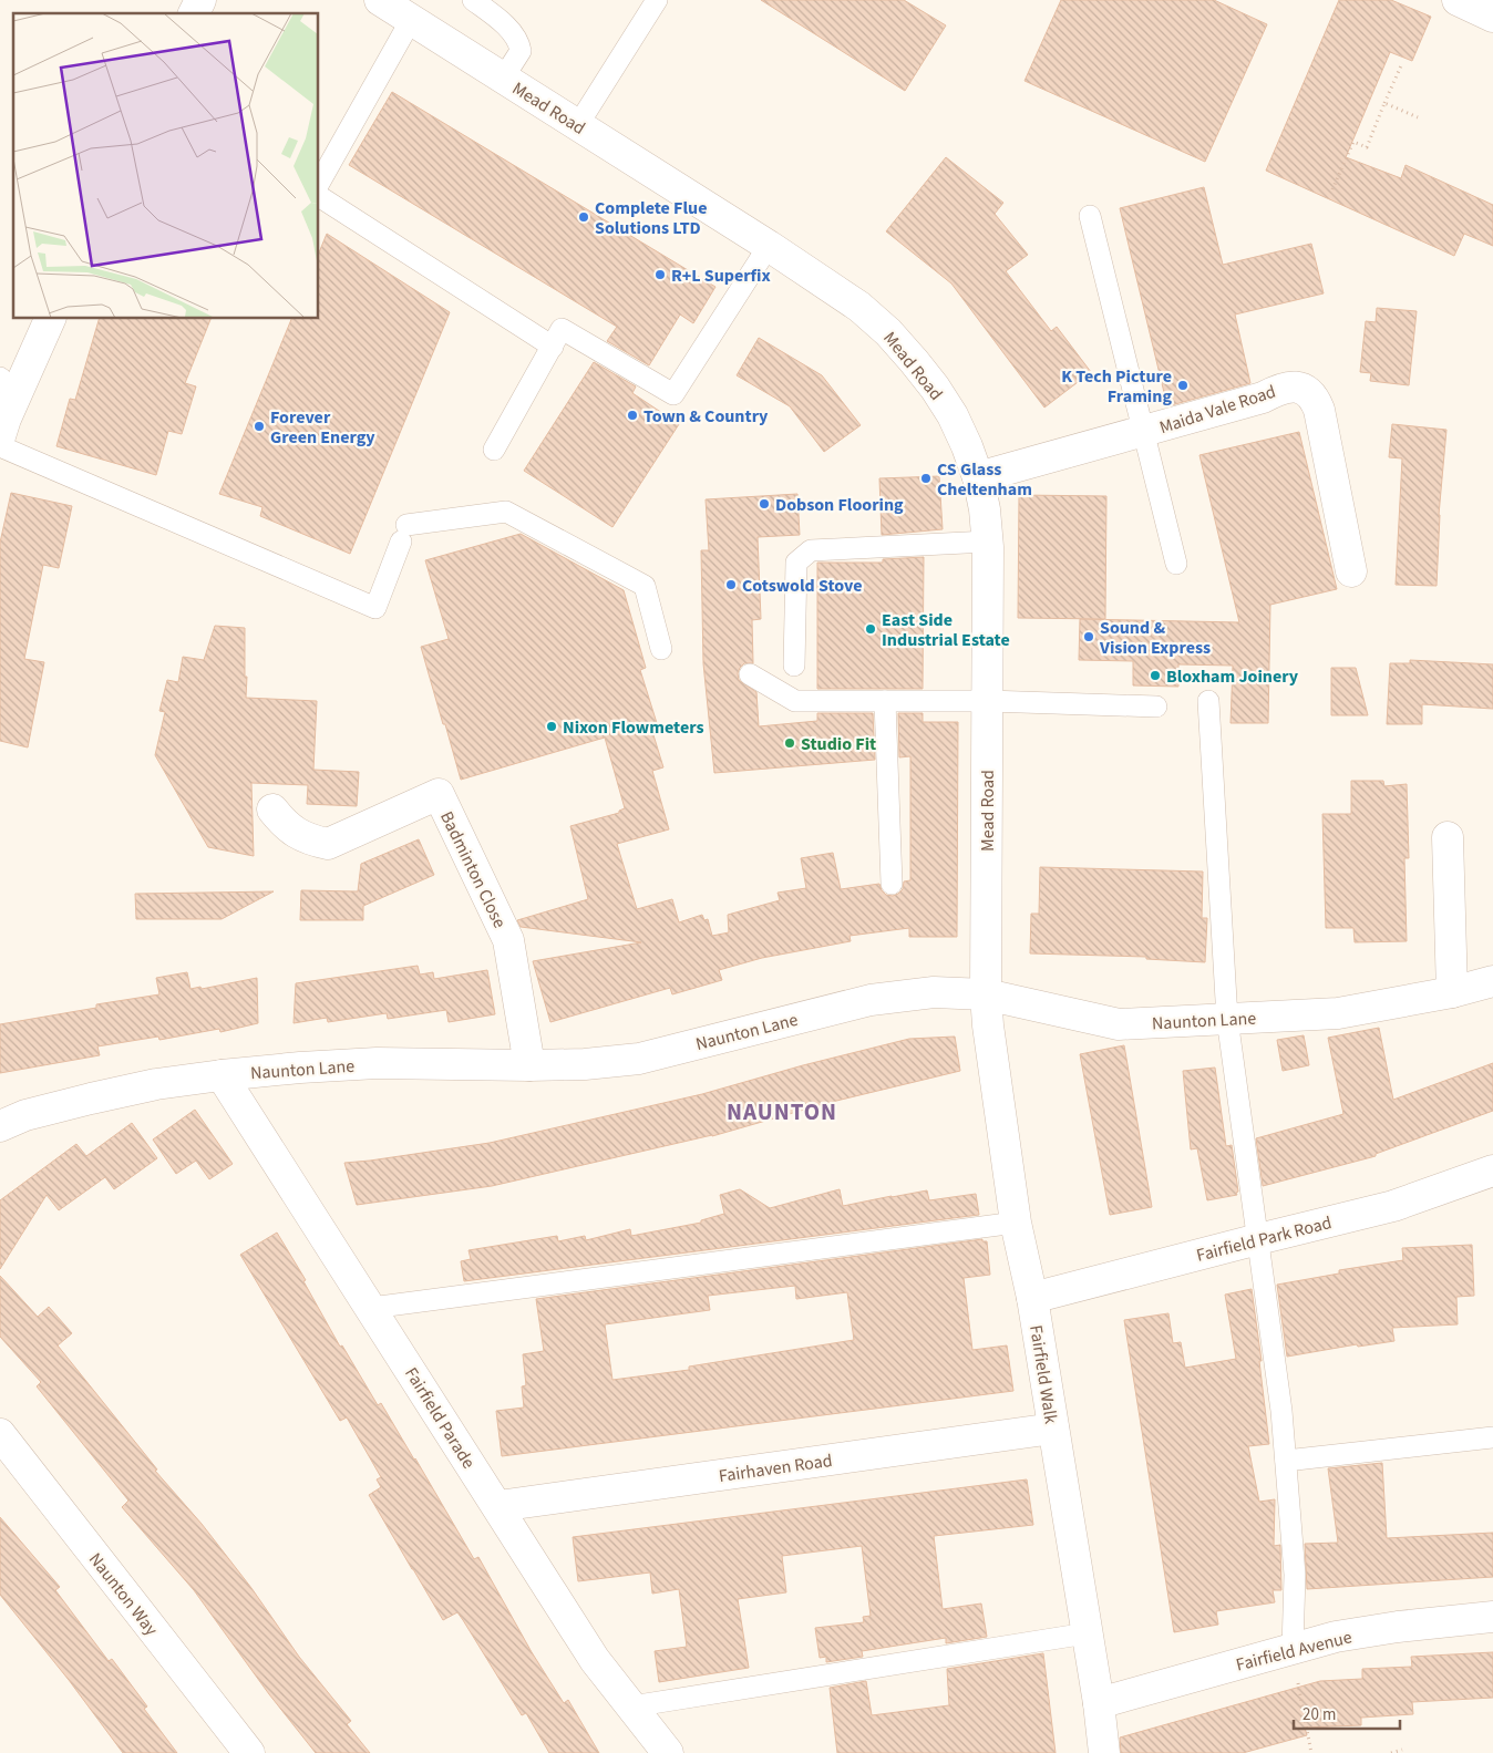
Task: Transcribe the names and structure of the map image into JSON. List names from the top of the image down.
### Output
{
  "streets": {
    "street": [
      "Mead Road",
      "Maida Vale Road",
      "Badminton Close",
      "Naunton Lane",
      "Fairfield Park Road",
      "Fairfield Walk",
      "Fairfield Parade",
      "Fairhaven Road",
      "Naunton Way",
      "Fairfield Avenue"
    ]
  },
  "crossings": [
    ["Mead Road", "Maida Vale Road"],
    ["Mead Road", "Naunton Lane"],
    ["Mead Road", "Fairfield Walk"],
    ["Badminton Close", "Naunton Lane"],
    ["Naunton Lane", "Fairfield Walk"],
    ["Naunton Lane", "Fairfield Parade"],
    ["Fairfield Park Road", "Fairfield Walk"],
    ["Fairfield Walk", "Fairhaven Road"],
    ["Fairfield Walk", "Fairfield Avenue"],
    ["Fairfield Parade", "Fairhaven Road"]
  ],
  "districts": ["NAUNTON"],
  "places": [
    "Complete Flue Solutions LTD",
    "R+L Superfix",
    "K Tech Picture Framing",
    "Town & Country",
    "Forever Green Energy",
    "CS Glass Cheltenham",
    "Dobson Flooring",
    "Cotswold Stove",
    "East Side Industrial Estate",
    "Sound & Vision Express",
    "Bloxham Joinery",
    "Nixon Flowmeters",
    "Studio Fit"
  ],
  "scale_bar": "20 m"
}
